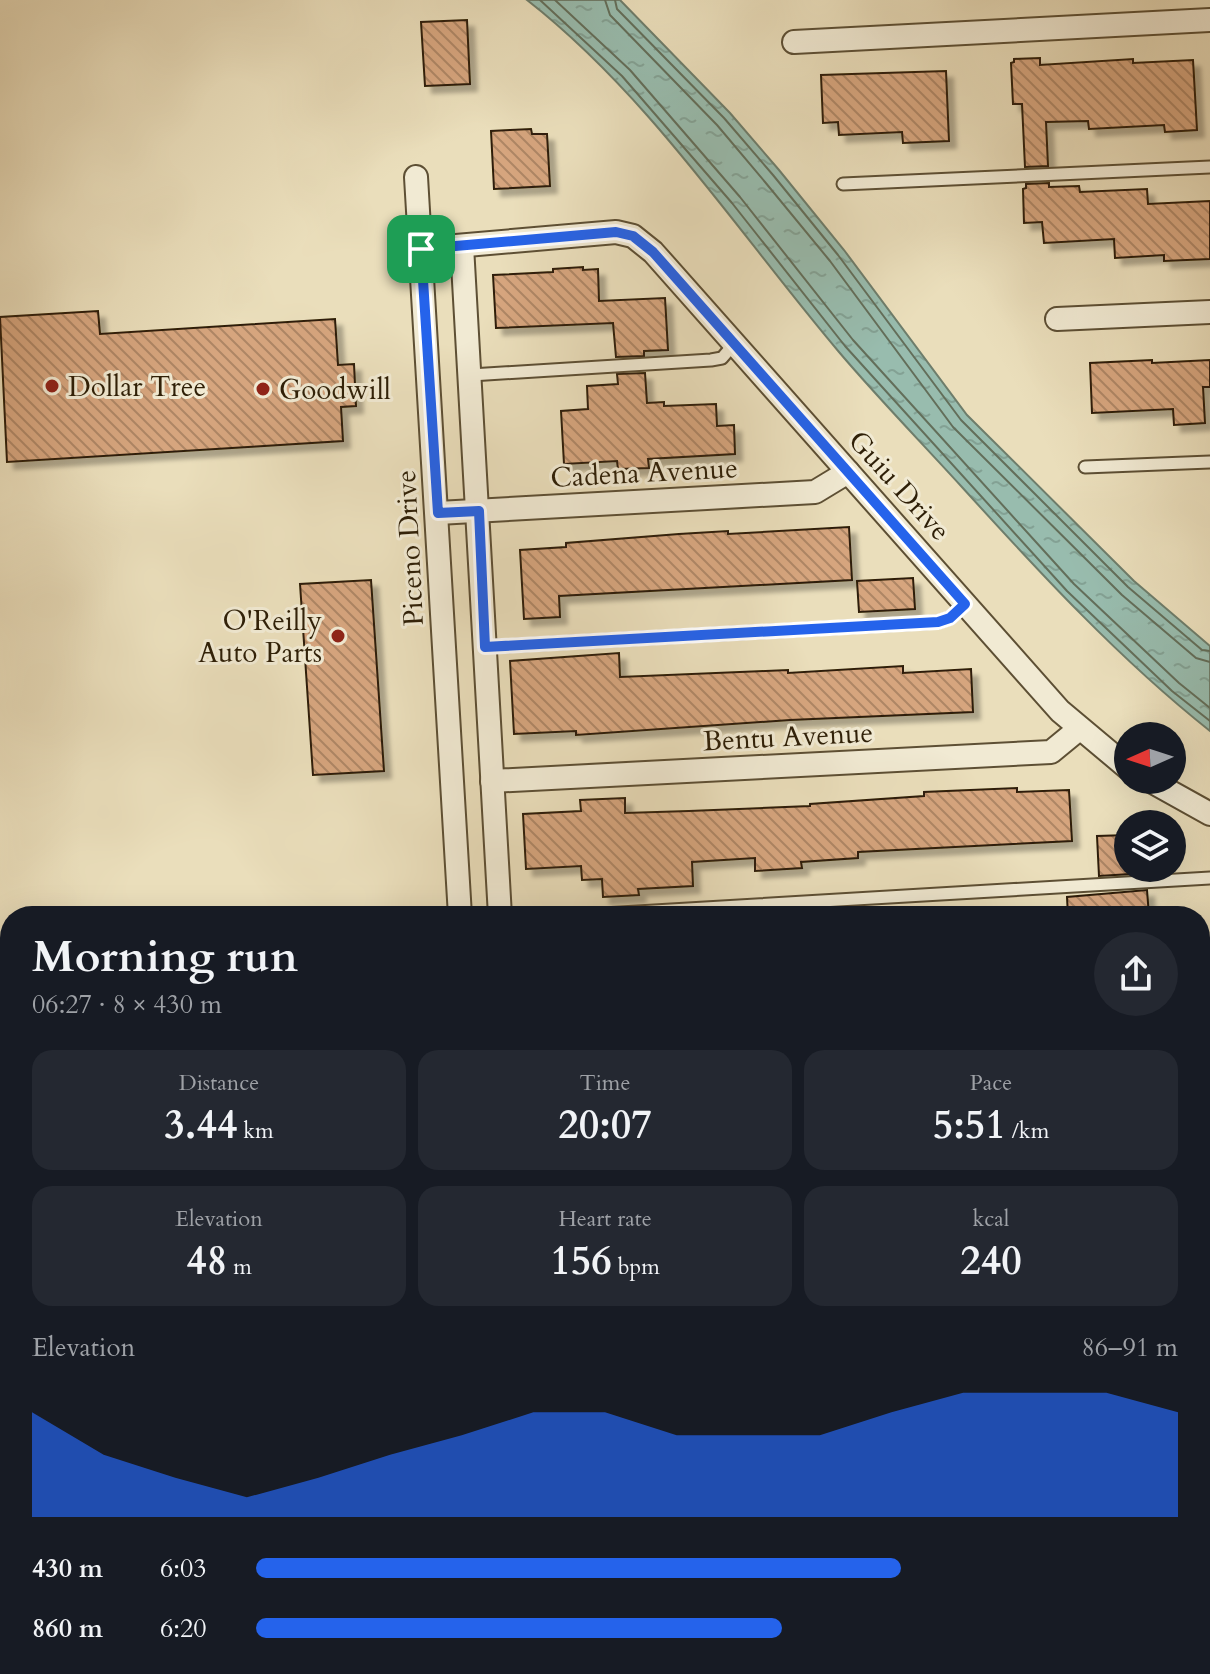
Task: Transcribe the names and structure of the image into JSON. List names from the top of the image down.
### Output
{
  "streets": {
    "street": [
      "Cadena Avenue",
      "Guiu Drive",
      "Piceno Drive",
      "Bentu Avenue"
    ]
  },
  "crossings": [
    ["Cadena Avenue", "Guiu Drive"],
    ["Cadena Avenue", "Piceno Drive"],
    ["Guiu Drive", "Bentu Avenue"]
  ],
  "places": ["Dollar Tree", "Goodwill", "O'Reilly Auto Parts"],
  "north": "left",
  "page": {
    "heading": ["Morning run", "06:27 · 8 × 430 m"],
    "stats": [
      ["Distance", "3.44 km"],
      ["Time", "20:07"],
      ["Pace", "5:51 /km"],
      ["Elevation", "48 m"],
      ["Heart rate", "156 bpm"],
      ["kcal", "240"]
    ],
    "chart": ["Elevation", "86–91 m"],
    "list": [
      {
        "name": "430 m",
        "note": "6:03"
      },
      {
        "name": "860 m",
        "note": "6:20"
      }
    ]
  }
}
